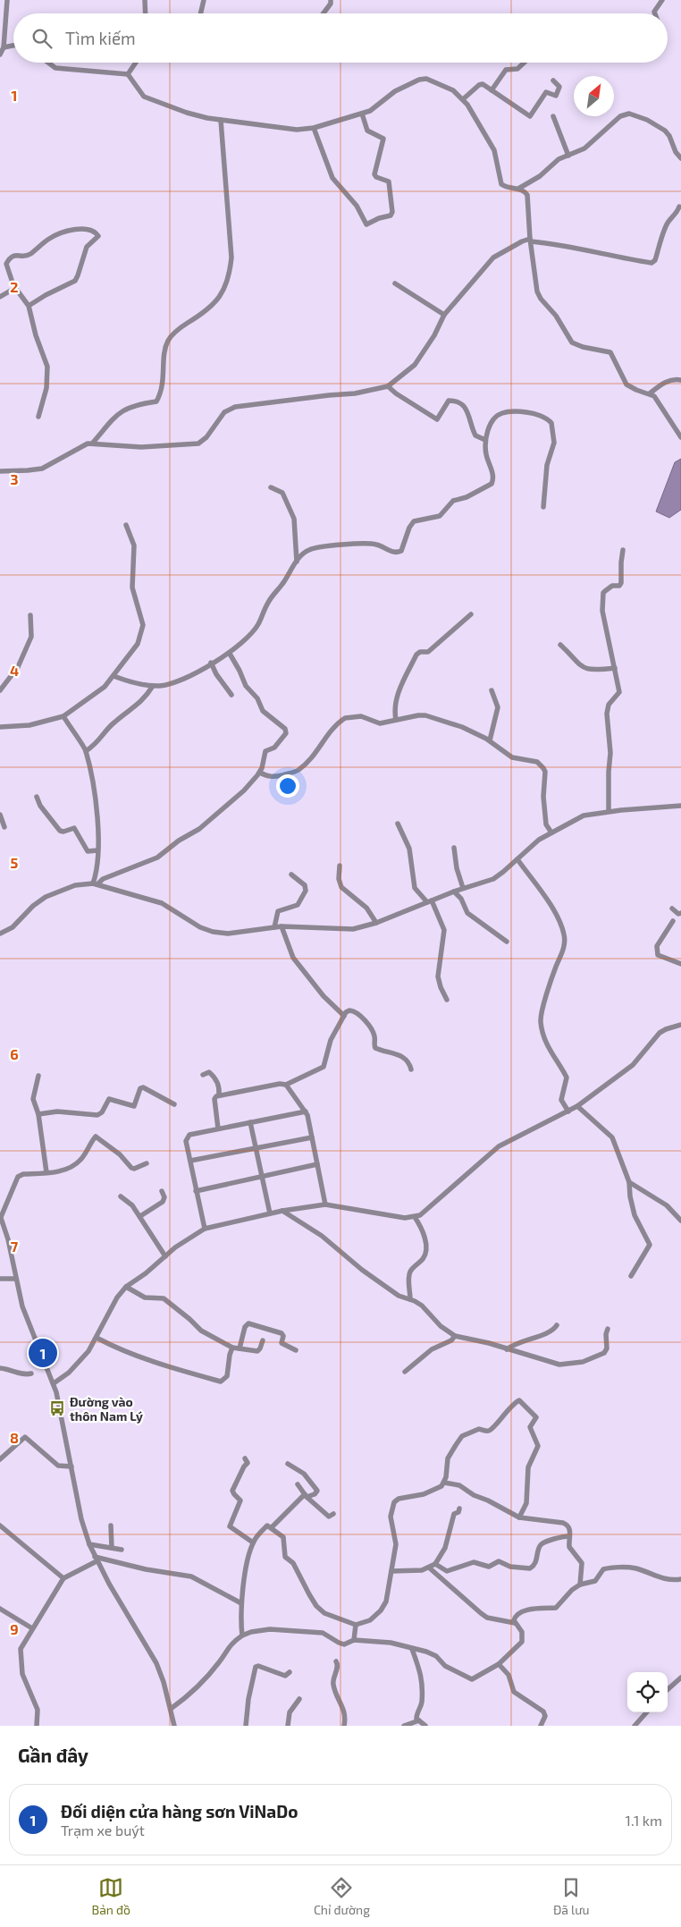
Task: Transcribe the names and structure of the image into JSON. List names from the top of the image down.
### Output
{
  "places": {
    "bus stop": ["Đường vào thôn Nam Lý"]
  },
  "north": "top right",
  "page": {
    "search": "Tìm kiếm",
    "pins": "1",
    "heading": "Gần đây",
    "list": [
      {
        "mark": "1",
        "name": "Đối diện cửa hàng sơn ViNaDo",
        "note": "Trạm xe buýt",
        "value": "1.1 km"
      }
    ],
    "nav": ["Bản đồ", "Chỉ đường", "Đã lưu"]
  },
  "grid": {
    "rows": [
      "1",
      "2",
      "3",
      "4",
      "5",
      "6",
      "7",
      "8",
      "9"
    ]
  }
}
